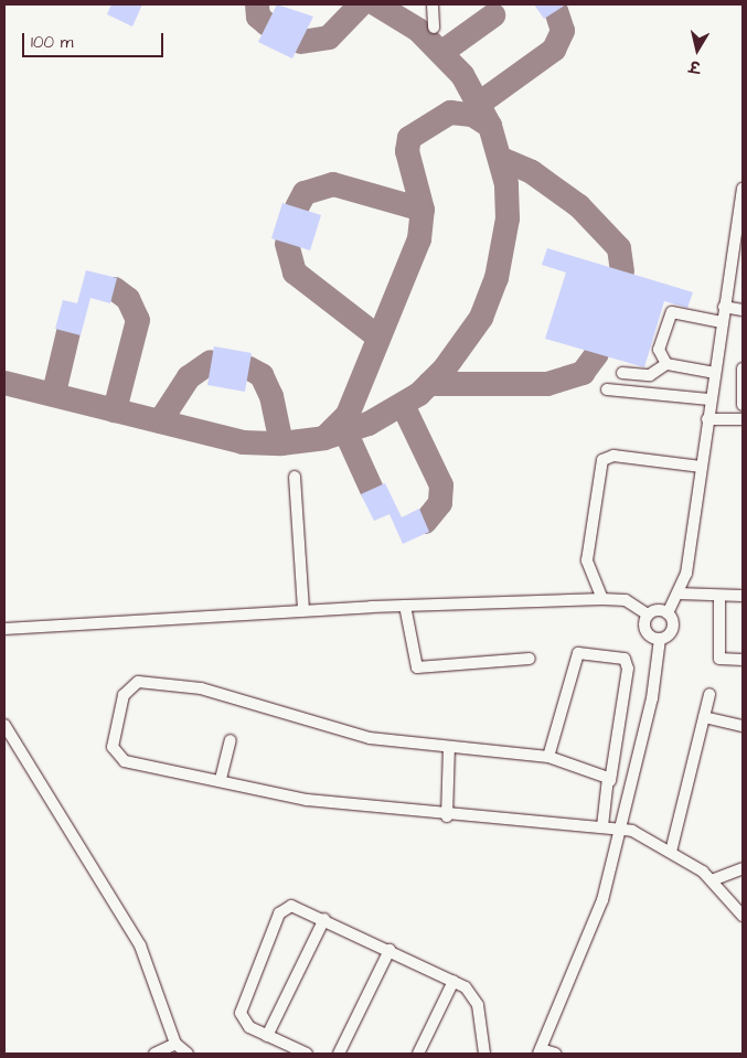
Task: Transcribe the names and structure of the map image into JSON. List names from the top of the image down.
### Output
{
  "scale_bar": "100 m",
  "north": "bottom"
}
